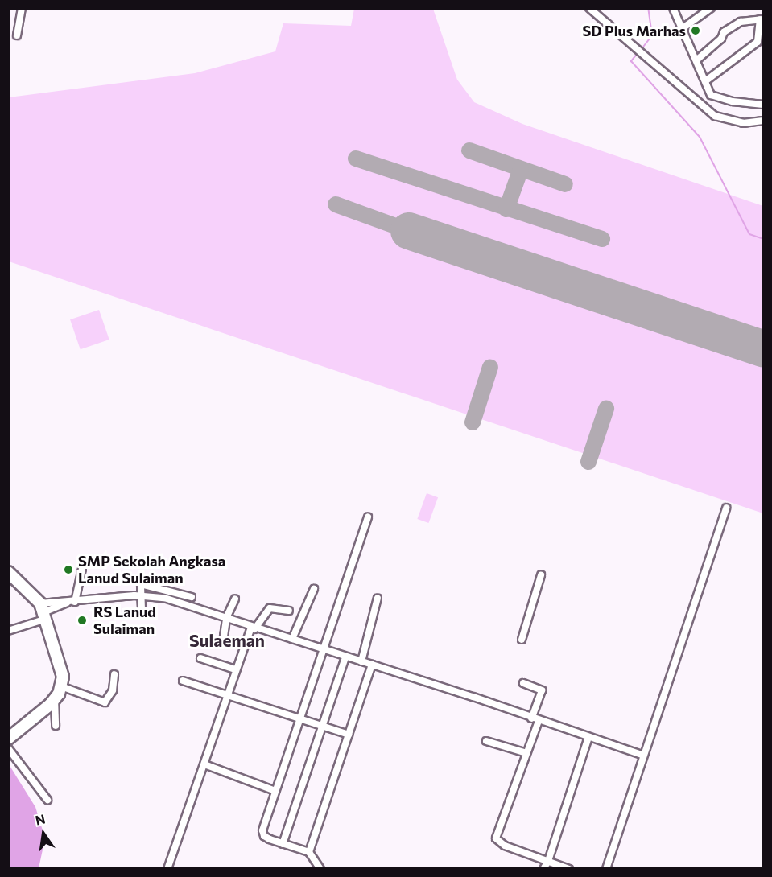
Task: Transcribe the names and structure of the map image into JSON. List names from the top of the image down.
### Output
{
  "districts": ["Sulaeman"],
  "places": ["SD Plus Marhas", "SMP Sekolah Angkasa Lanud Sulaiman", "RS Lanud Sulaiman"],
  "north": "top"
}
